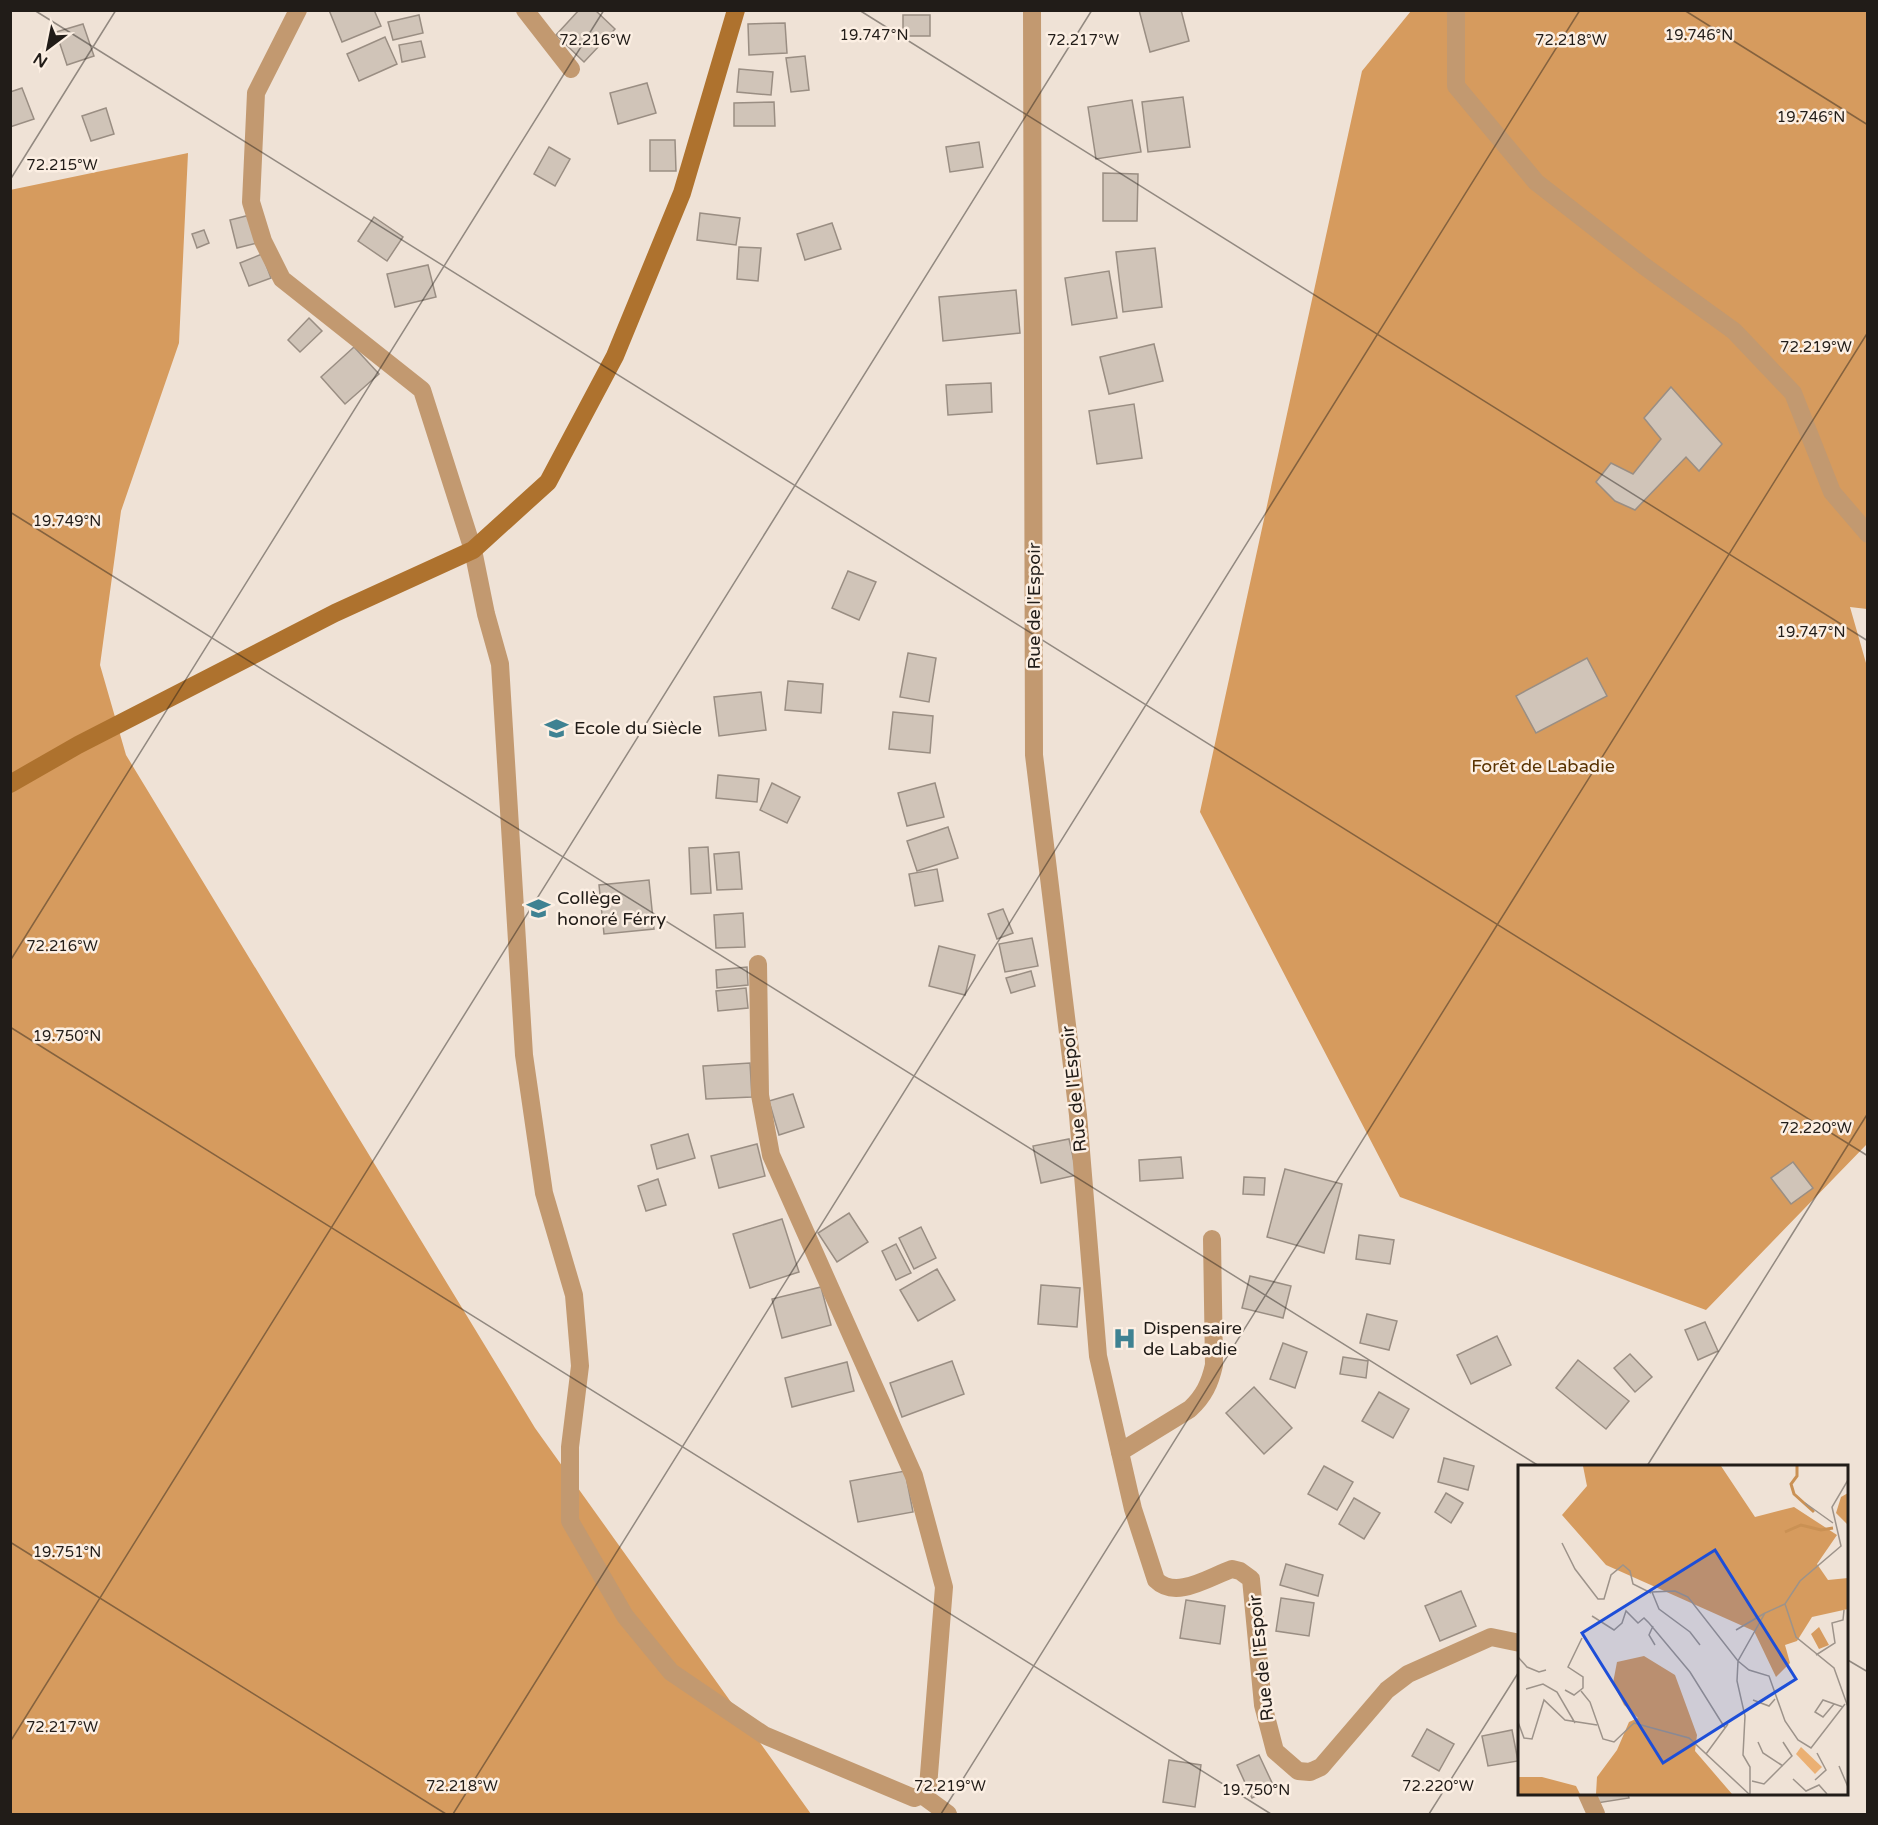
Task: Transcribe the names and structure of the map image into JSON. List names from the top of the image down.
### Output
{
  "streets": {
    "street": ["Rue de l'Espoir"]
  },
  "parks": ["Forêt de Labadie"],
  "places": {
    "school or university": ["Ecole du Siècle", "Collège honoré Férry"],
    "hospital": ["Dispensaire de Labadie"]
  },
  "north": "bottom left",
  "coordinates": [
    "19.747°N",
    "19.746°N",
    "72.216°W",
    "72.217°W",
    "72.218°W",
    "72.215°W",
    "72.219°W",
    "19.749°N",
    "19.750°N",
    "72.220°W",
    "19.751°N"
  ]
}
